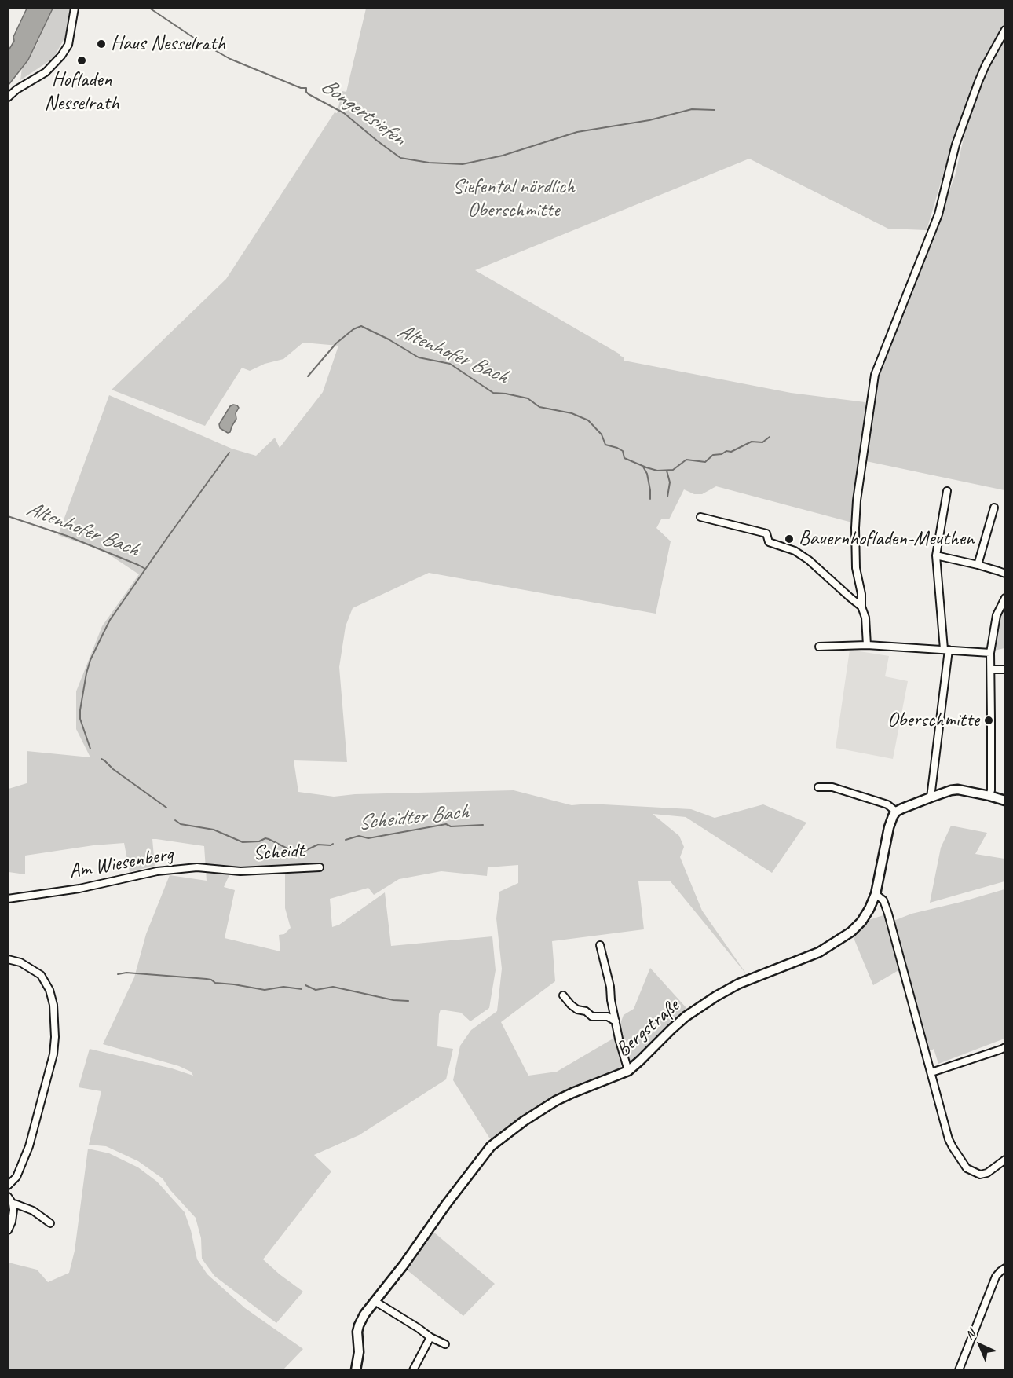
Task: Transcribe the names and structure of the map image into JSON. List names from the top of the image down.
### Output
{
  "streets": {
    "street": ["Scheidt", "Am Wiesenberg", "Bergstraße"]
  },
  "crossings": [
    ["Scheidt", "Am Wiesenberg"]
  ],
  "water": ["Bongertsiefen", "Altenhofer Bach", "Scheidter Bach"],
  "parks": ["Siefental nördlich Oberschmitte"],
  "places": [
    "Haus Nesselrath",
    "Hofladen Nesselrath",
    "Bauernhofladen-Meuthen",
    "Oberschmitte"
  ],
  "north": "top left"
}
